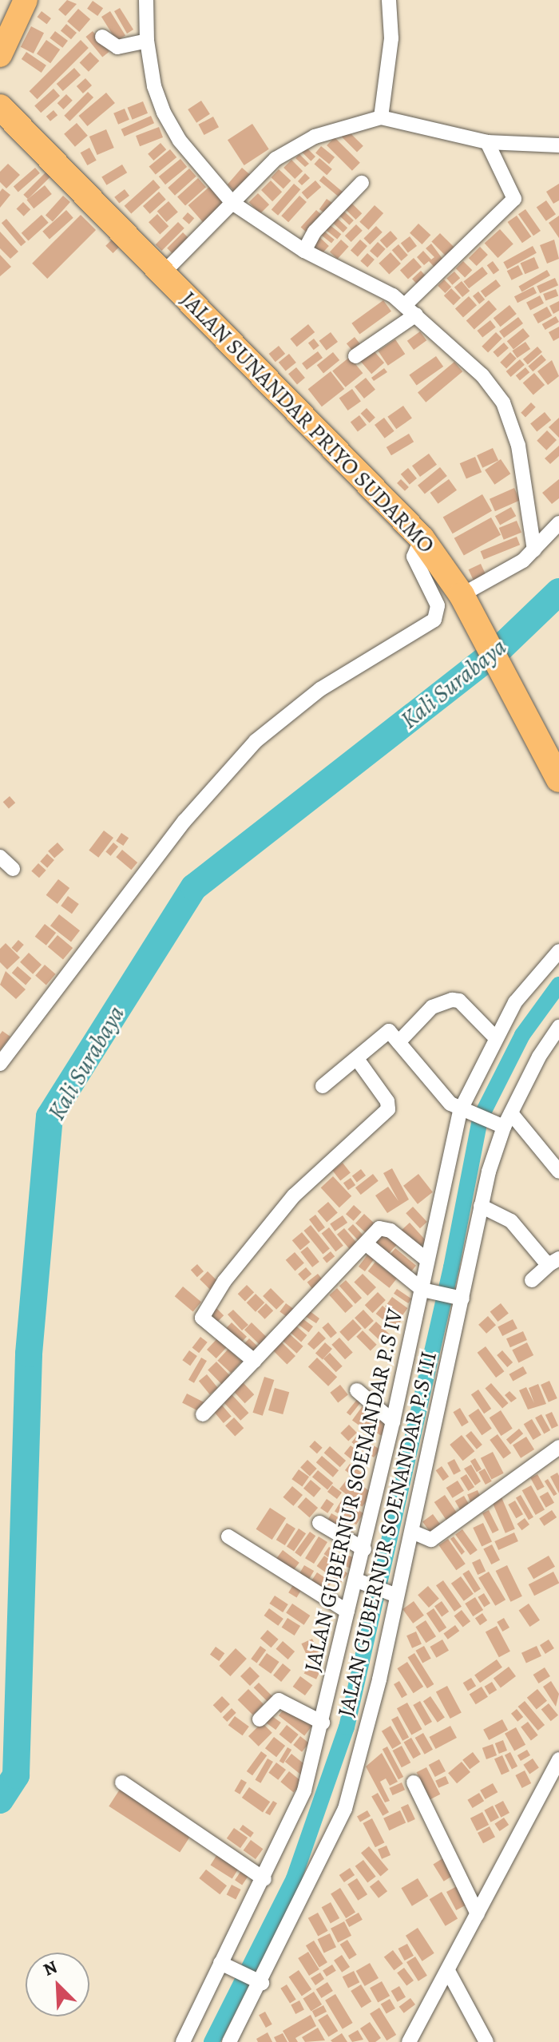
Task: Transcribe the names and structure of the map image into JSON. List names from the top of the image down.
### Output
{
  "streets": {
    "highway": ["JALAN SUNANDAR PRIYO SUDARMO"],
    "street": ["JALAN GUBERNUR SOENANDAR P.S IV", "JALAN GUBERNUR SOENANDAR P.S III"]
  },
  "water": ["Kali Surabaya"],
  "north": "top left"
}
